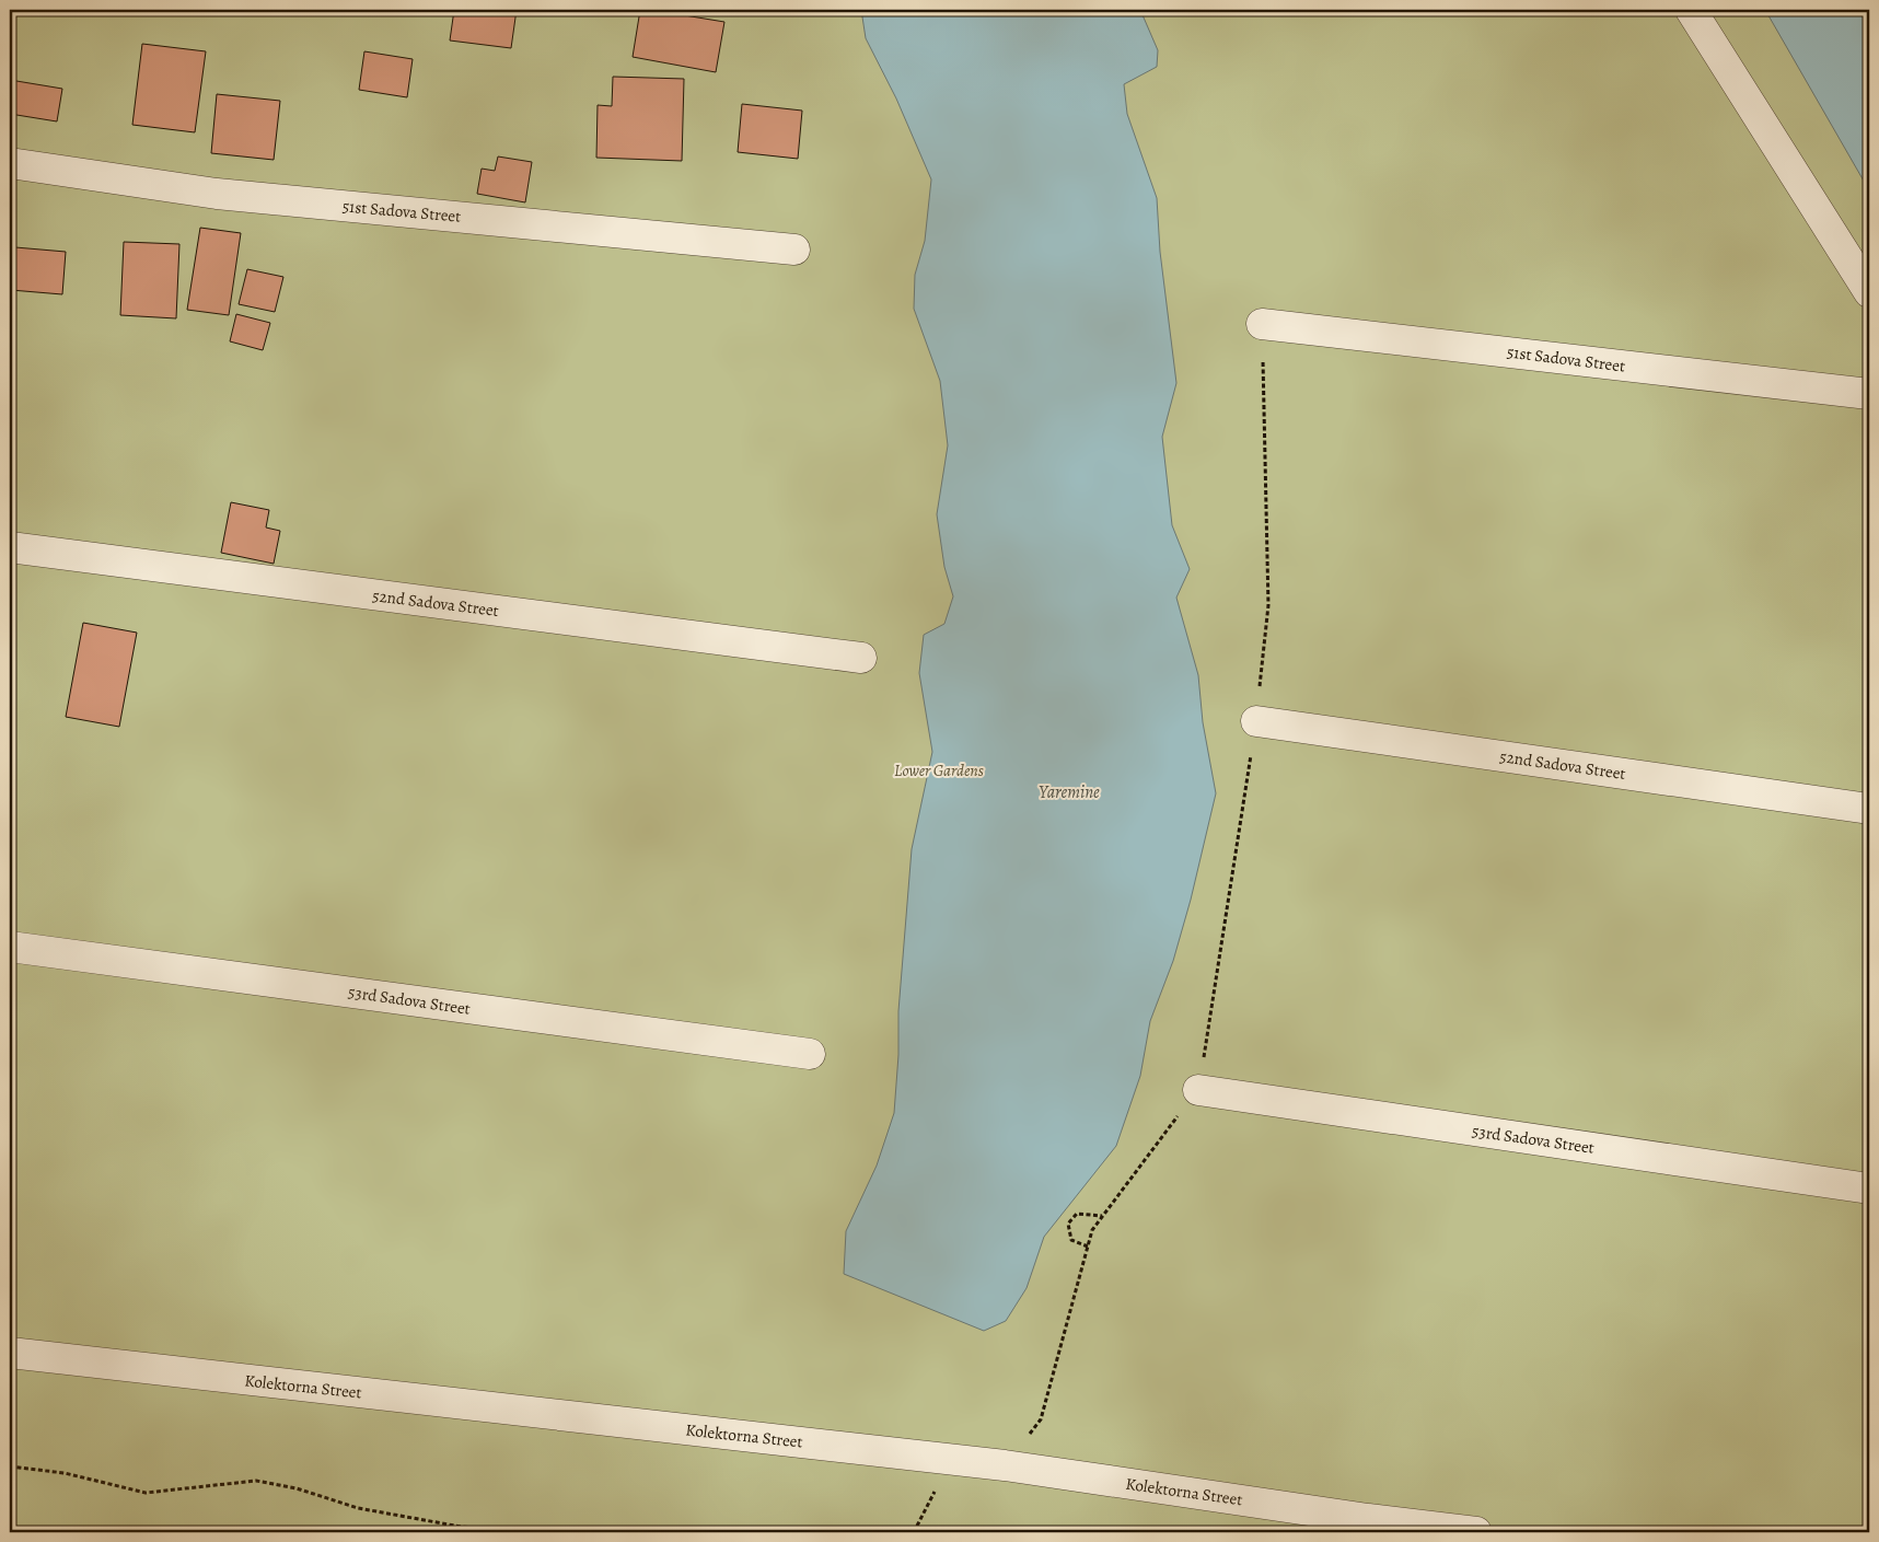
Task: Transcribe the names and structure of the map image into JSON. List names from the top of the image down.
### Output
{
  "streets": {
    "street": [
      "51st Sadova Street",
      "52nd Sadova Street",
      "53rd Sadova Street",
      "Kolektorna Street"
    ]
  },
  "water": ["Yaremine"],
  "parks": ["Lower Gardens"]
}
